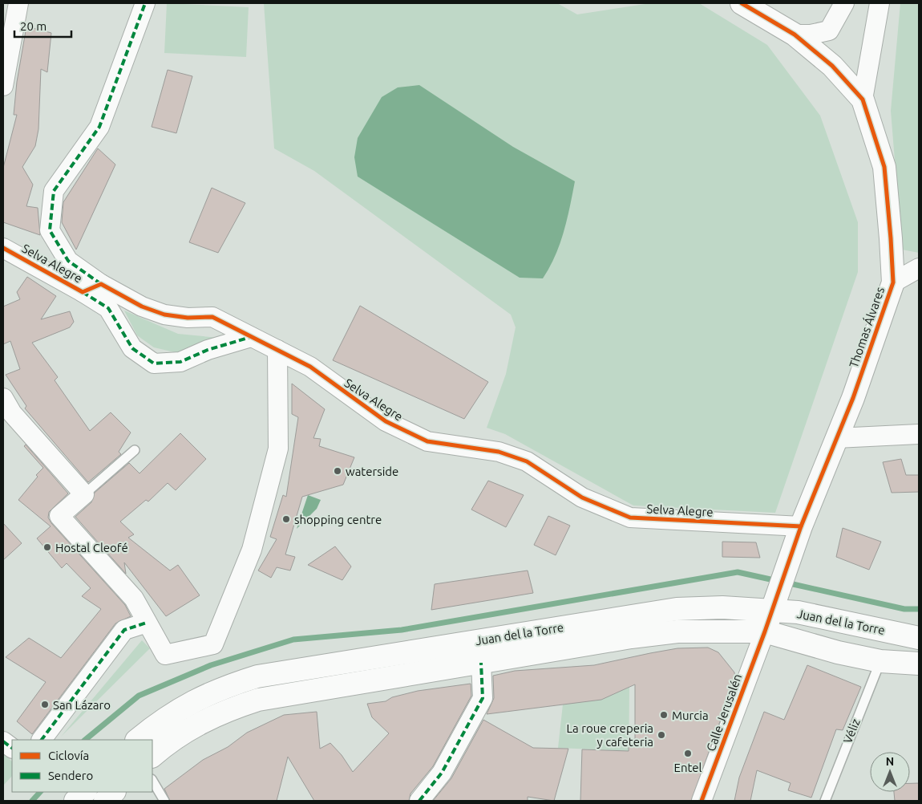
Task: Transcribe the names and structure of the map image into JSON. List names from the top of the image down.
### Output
{
  "streets": {
    "main road": ["Thomas Álvares", "Juan del la Torre"],
    "street": ["Selva Alegre", "Calle Jerusalén"],
    "lane": ["Véliz"]
  },
  "crossings": [
    ["Selva Alegre", "Thomas Álvares"],
    ["Thomas Álvares", "Juan del la Torre"],
    ["Thomas Álvares", "Calle Jerusalén"],
    ["Juan del la Torre", "Calle Jerusalén"],
    ["Juan del la Torre", "Véliz"]
  ],
  "places": [
    "waterside",
    "shopping centre",
    "Hostal Cleofé",
    "San Lázaro",
    "Murcia",
    "La roue creperia y cafeteria",
    "Entel"
  ],
  "legend": ["Ciclovía", "Sendero"],
  "scale_bar": "20 m",
  "north": "top"
}
